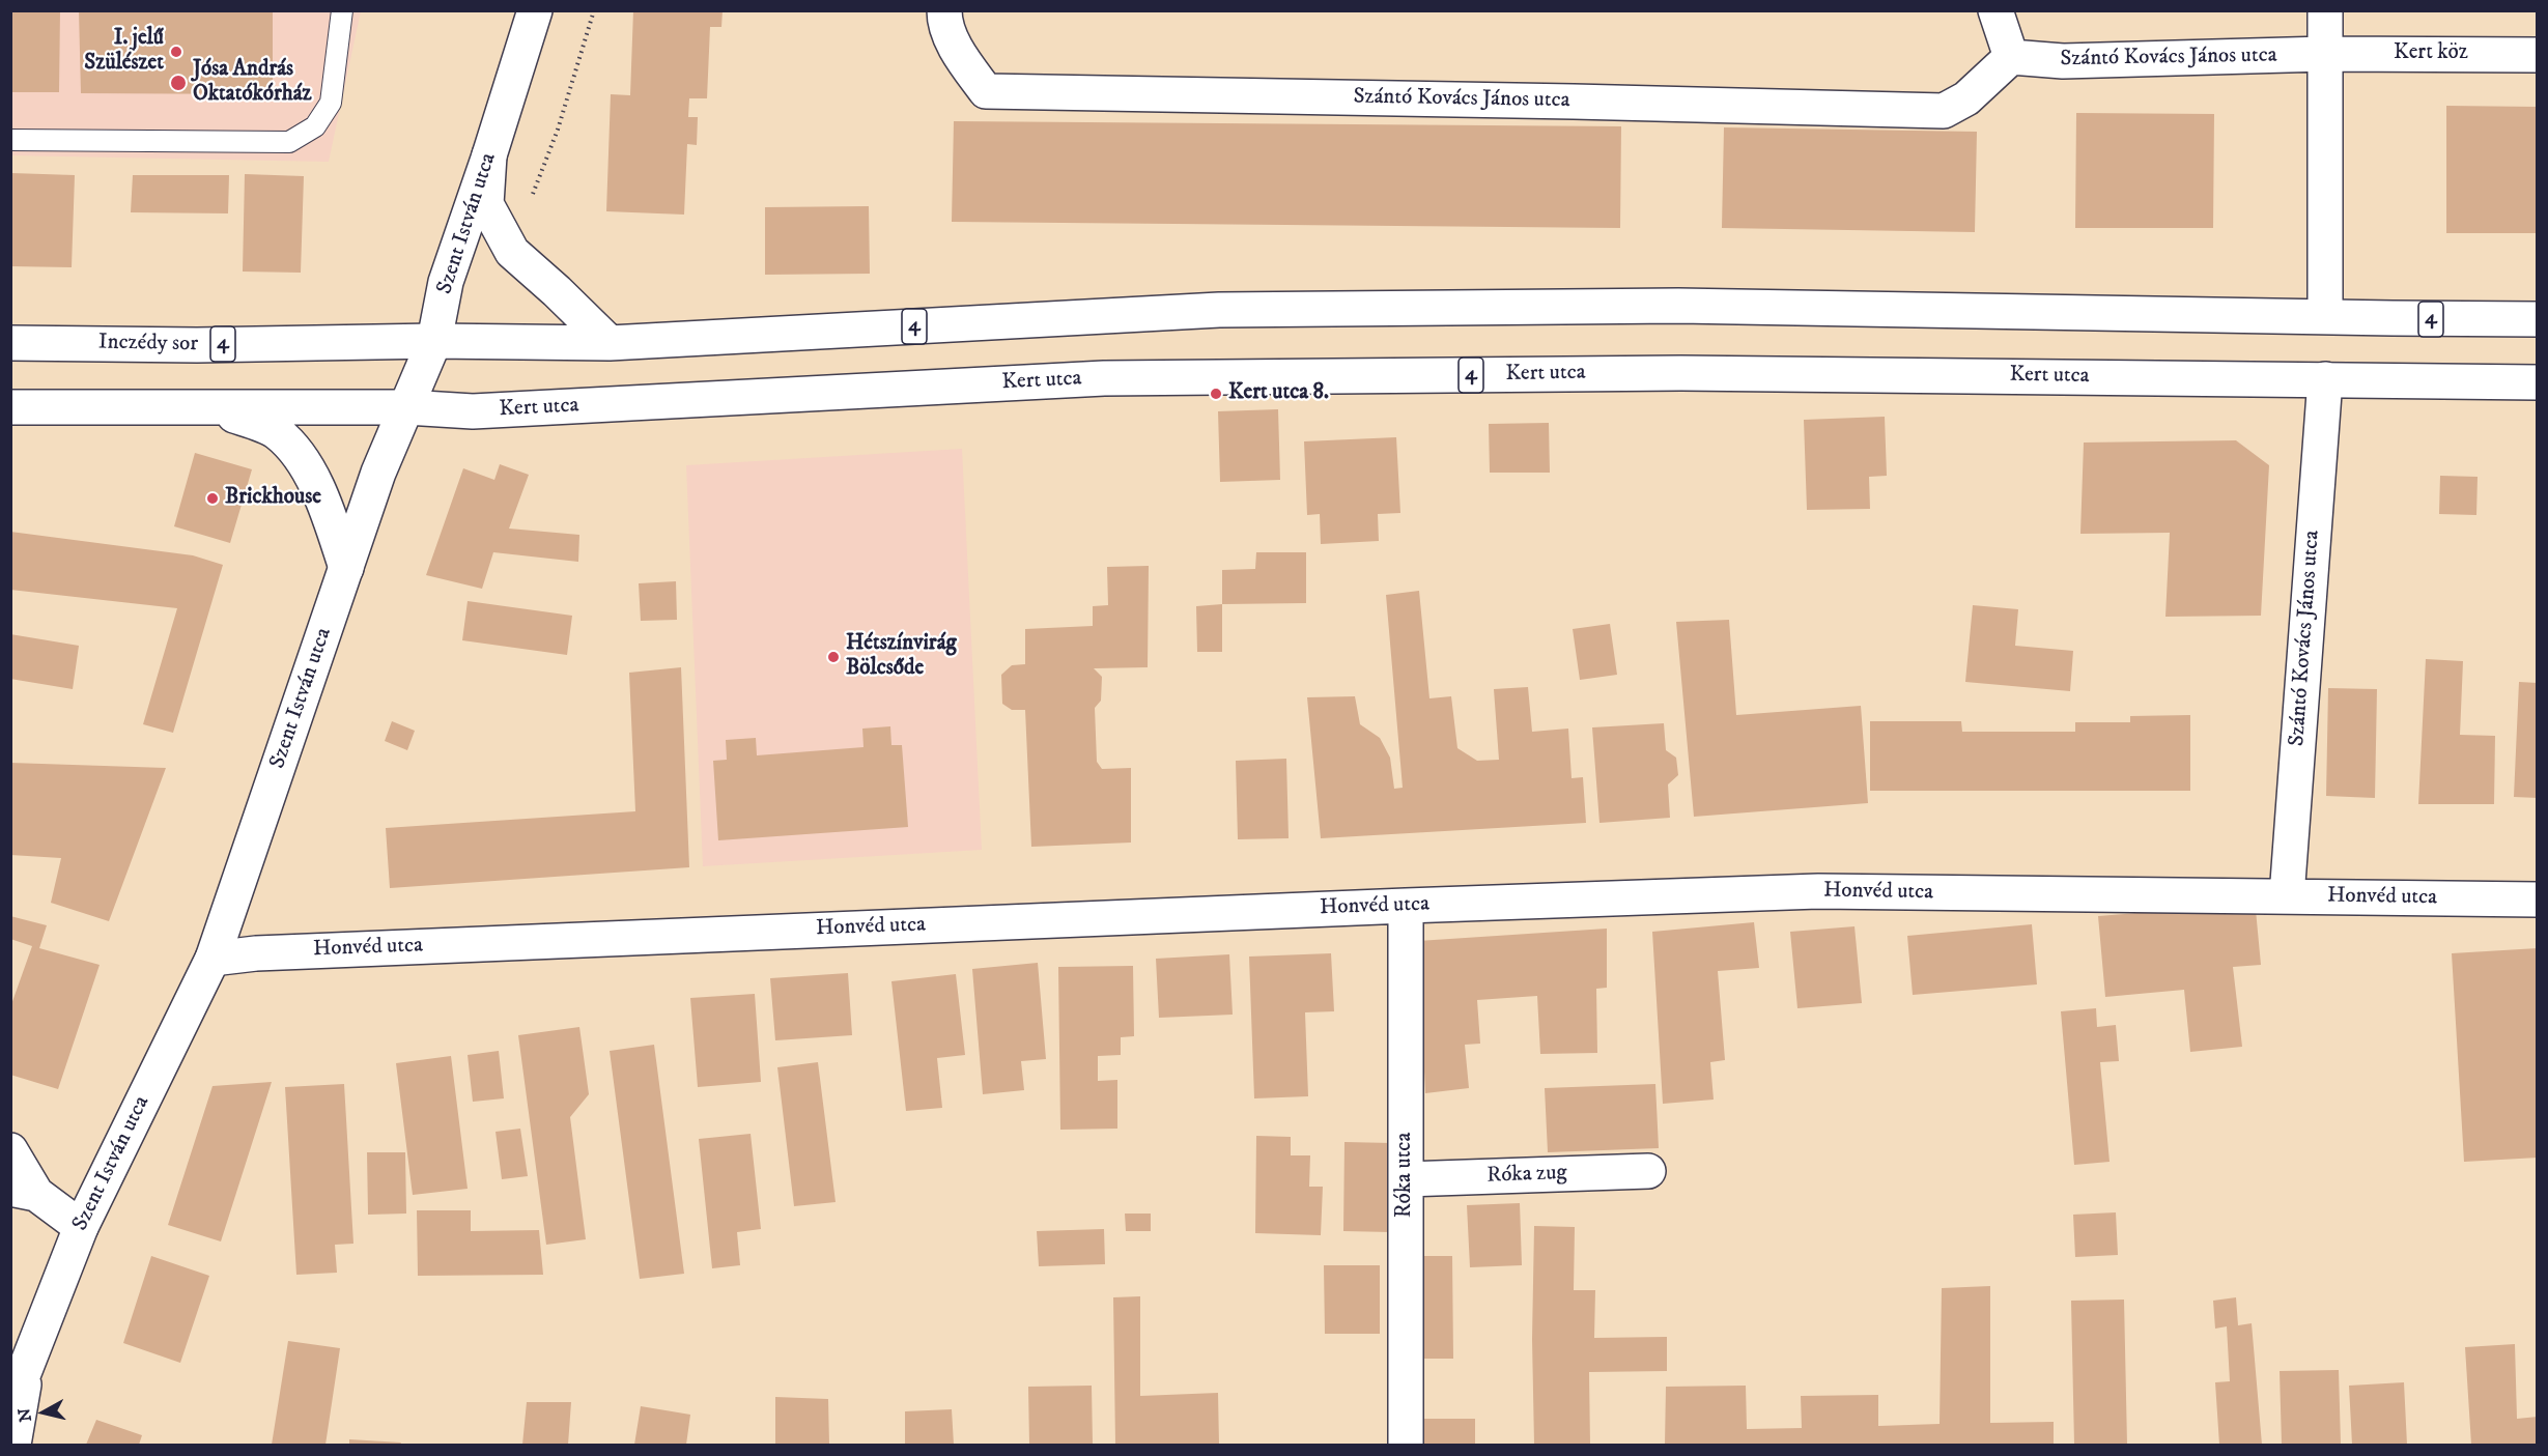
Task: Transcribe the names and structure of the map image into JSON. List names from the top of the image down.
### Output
{
  "streets": {
    "street": [
      "Kert köz",
      "Szántó Kovács János utca",
      "Szent István utca",
      "4",
      "Inczédy sor",
      "Kert utca",
      "Honvéd utca",
      "Róka utca",
      "Róka zug"
    ]
  },
  "crossings": [
    ["Kert köz", "Szántó Kovács János utca"],
    ["Szántó Kovács János utca", "Kert utca"],
    ["Szántó Kovács János utca", "Honvéd utca"],
    ["Szent István utca", "4"],
    ["Szent István utca", "Inczédy sor"],
    ["Szent István utca", "Kert utca"],
    ["Szent István utca", "Honvéd utca"],
    ["4", "Inczédy sor"],
    ["4", "Kert utca"],
    ["Honvéd utca", "Róka utca"],
    ["Róka utca", "Róka zug"]
  ],
  "places": [
    "I. jelű Szülészet",
    "Jósa András Oktatókórház",
    "Kert utca 8.",
    "Brickhouse",
    "Hétszínvirág Bölcsőde"
  ],
  "north": "left"
}
